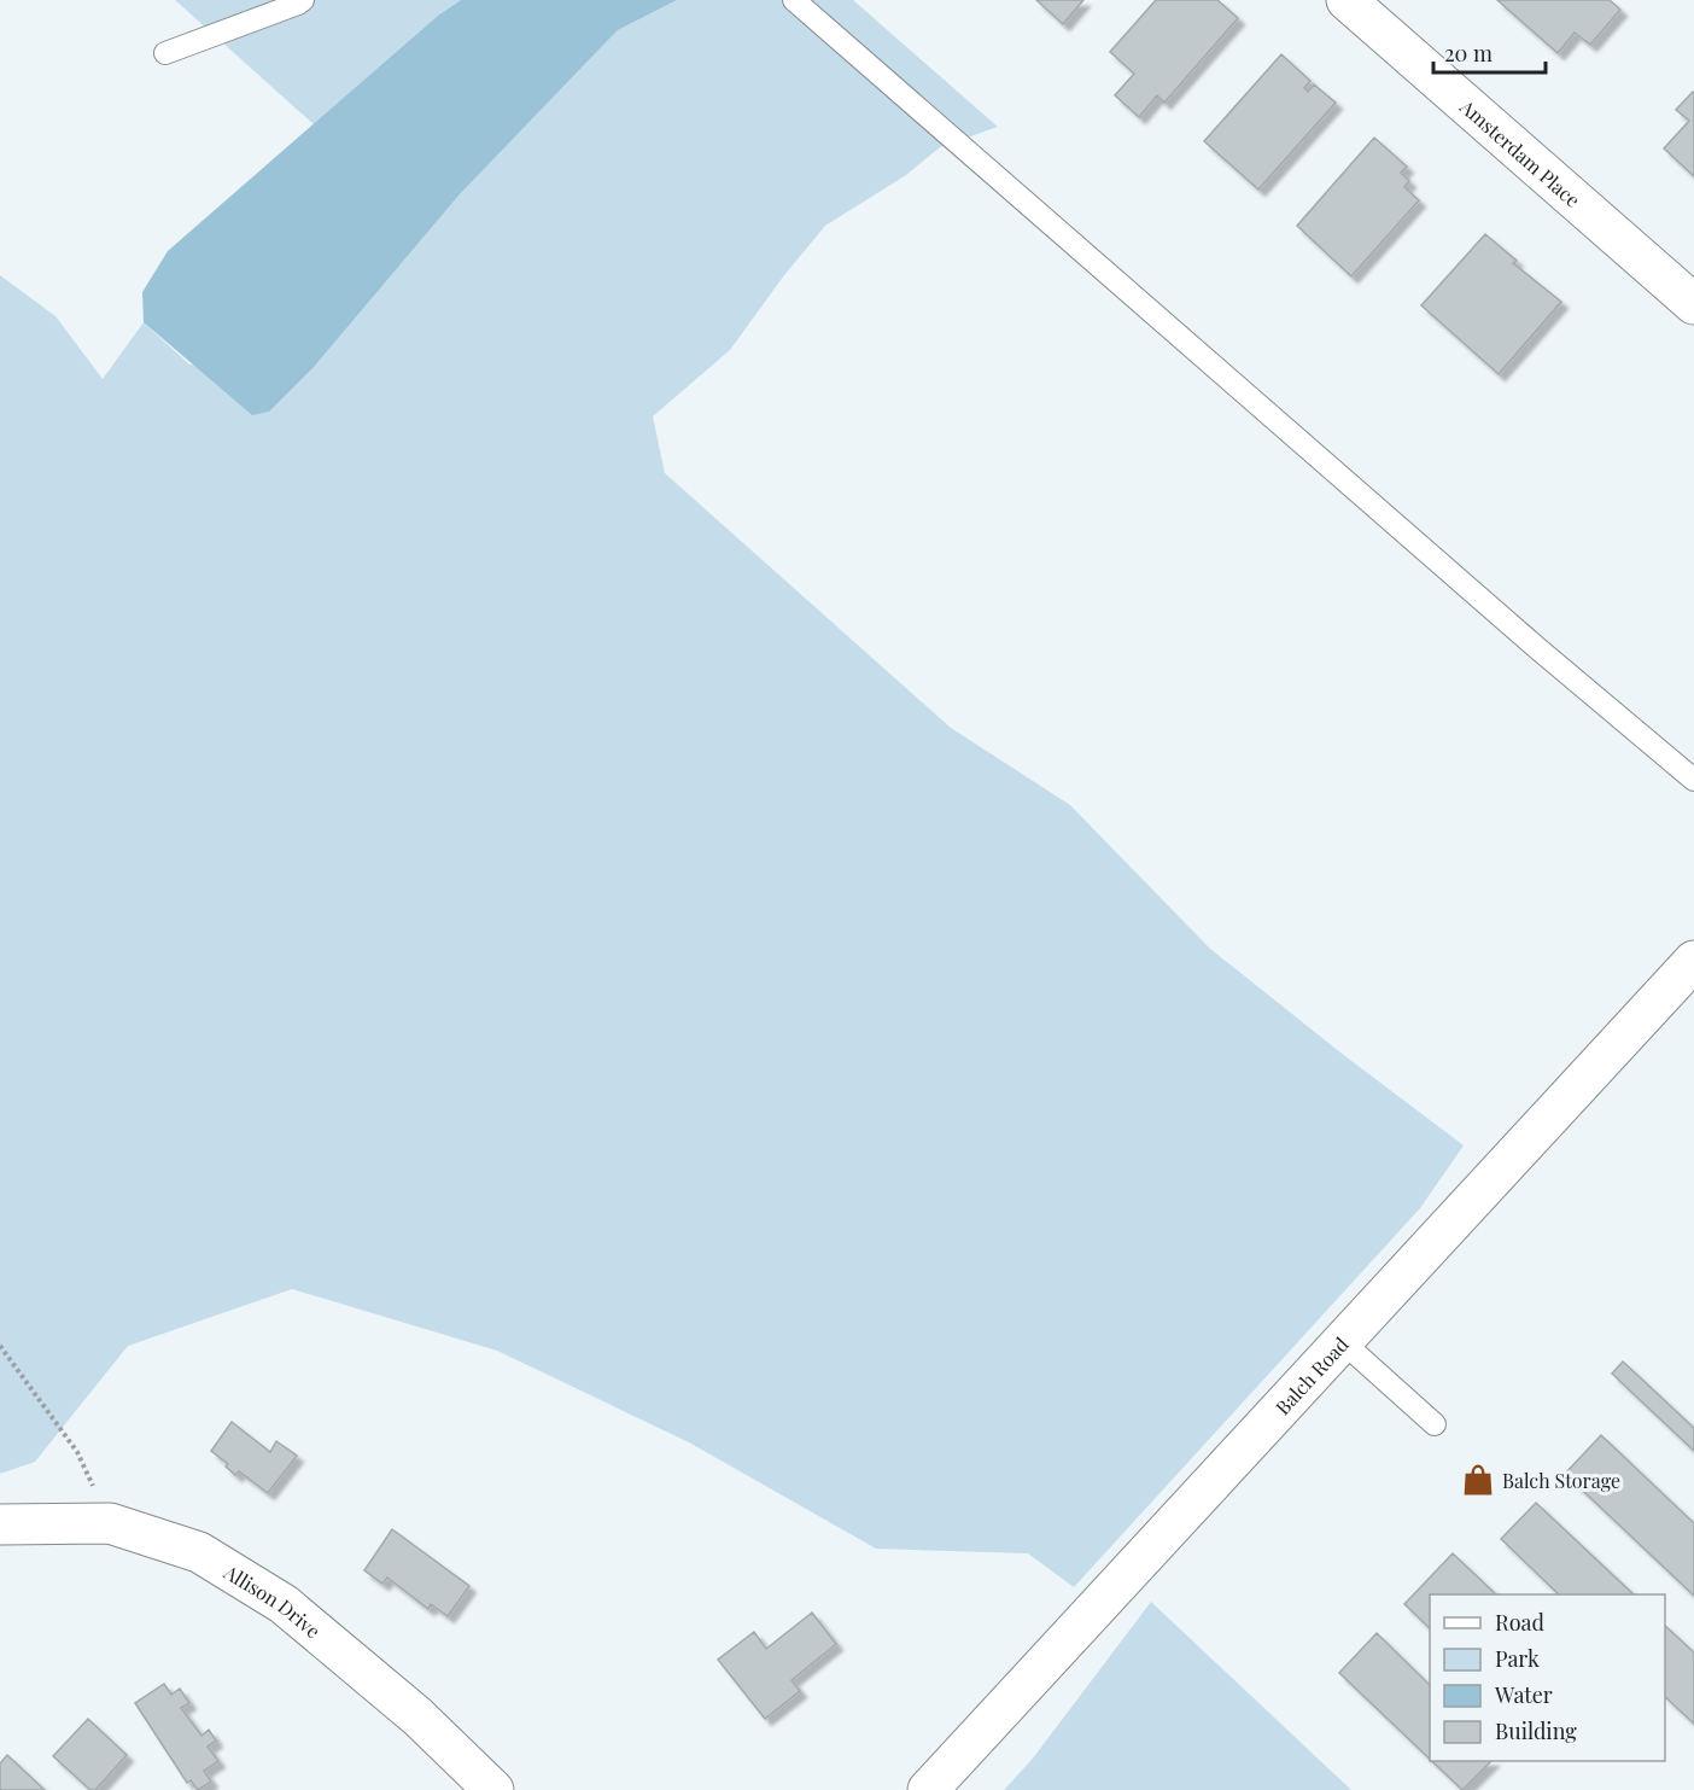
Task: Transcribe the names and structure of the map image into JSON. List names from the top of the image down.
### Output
{
  "streets": {
    "street": ["Amsterdam Place", "Balch Road", "Allison Drive"]
  },
  "places": {
    "shop": ["Balch Storage"]
  },
  "legend": [
    "Road",
    "Park",
    "Water",
    "Building"
  ],
  "scale_bar": "20 m"
}
